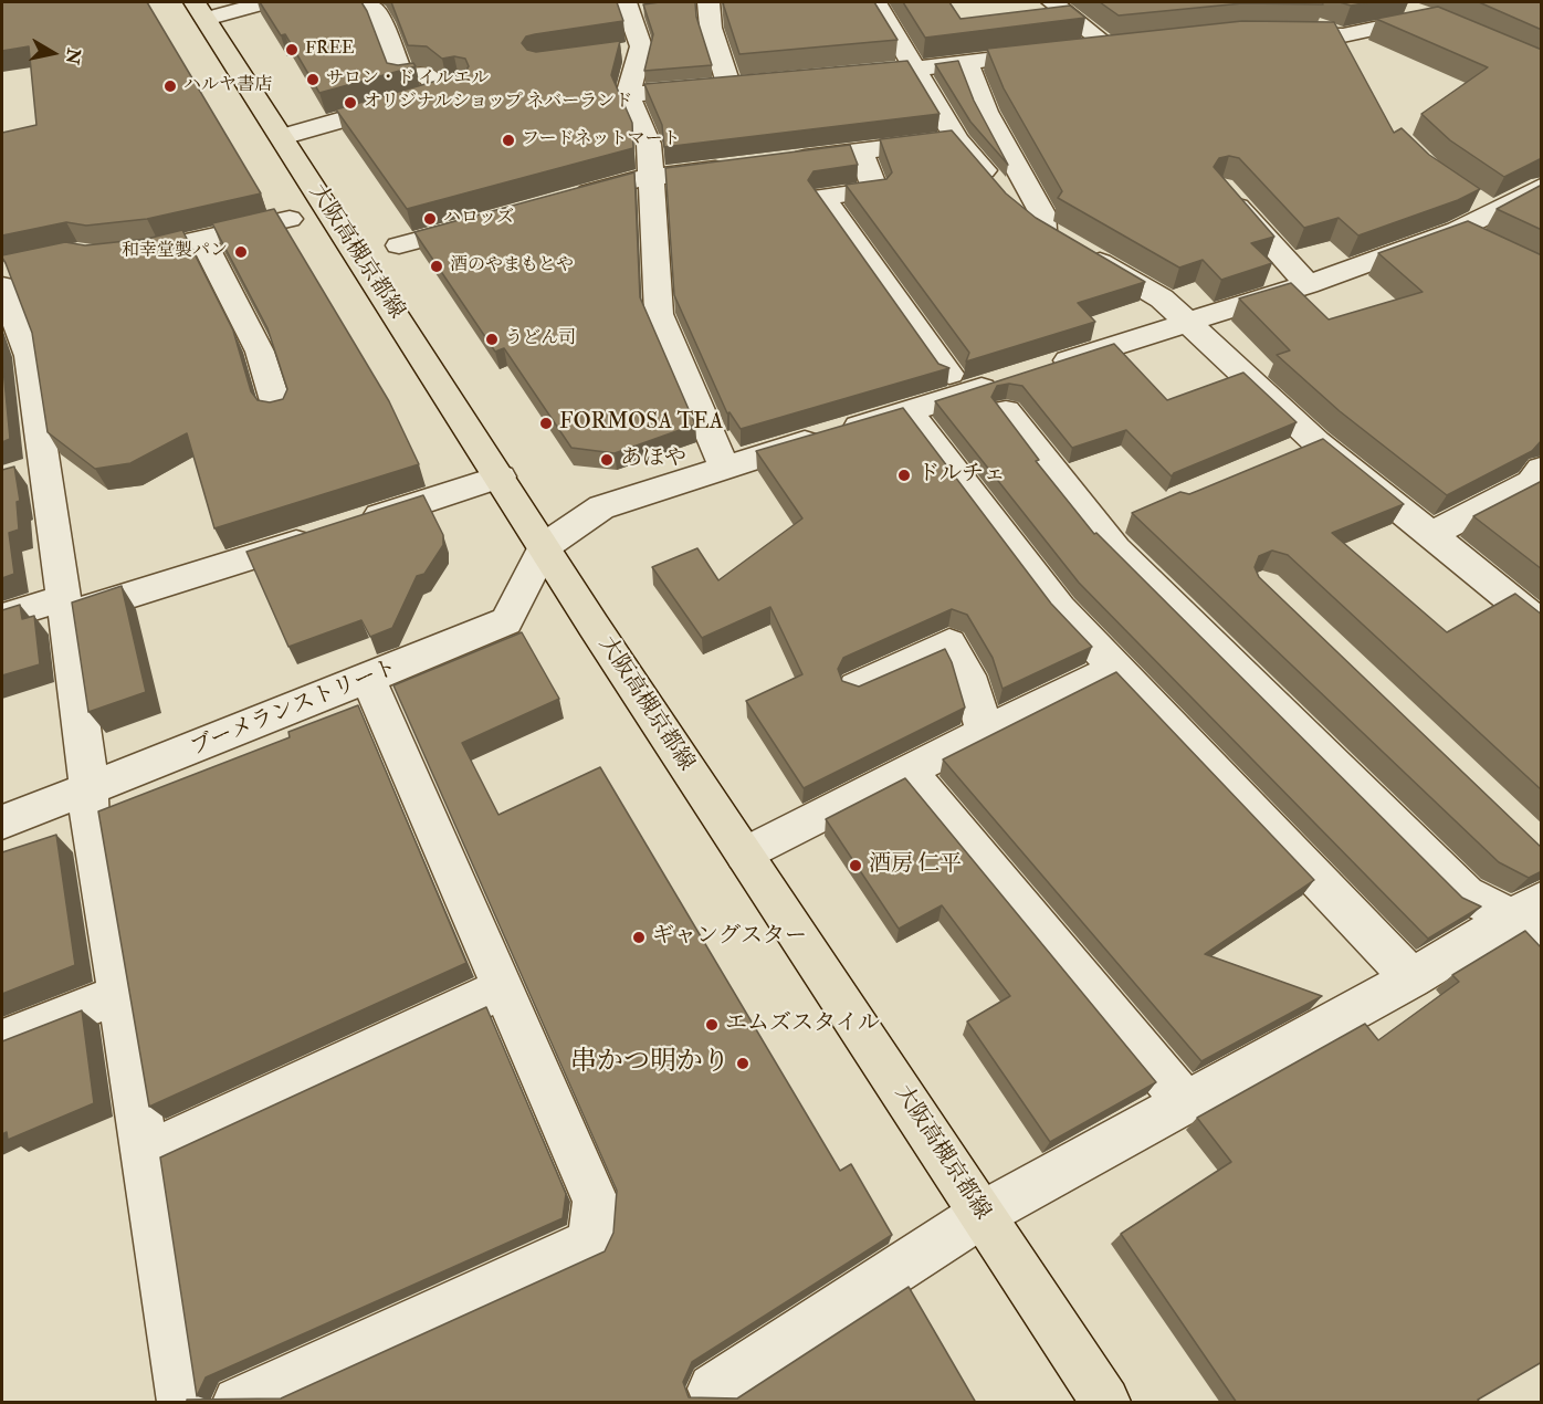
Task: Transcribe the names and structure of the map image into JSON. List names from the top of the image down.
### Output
{
  "streets": {
    "main road": ["大阪高槻京都線"],
    "street": ["ブーメランストリート"]
  },
  "crossings": [
    ["大阪高槻京都線", "ブーメランストリート"]
  ],
  "places": [
    "FREE",
    "サロン・ド イルエル",
    "ハルヤ書店",
    "オリジナルショップ ネバーランド",
    "フードネットマート",
    "ハロッズ",
    "和幸堂製パン",
    "酒のやまもとや",
    "うどん司",
    "FORMOSA TEA",
    "あほや",
    "ドルチェ",
    "酒房 仁平",
    "ギャングスター",
    "エムズスタイル",
    "串かつ明かり"
  ],
  "north": "right"
}
